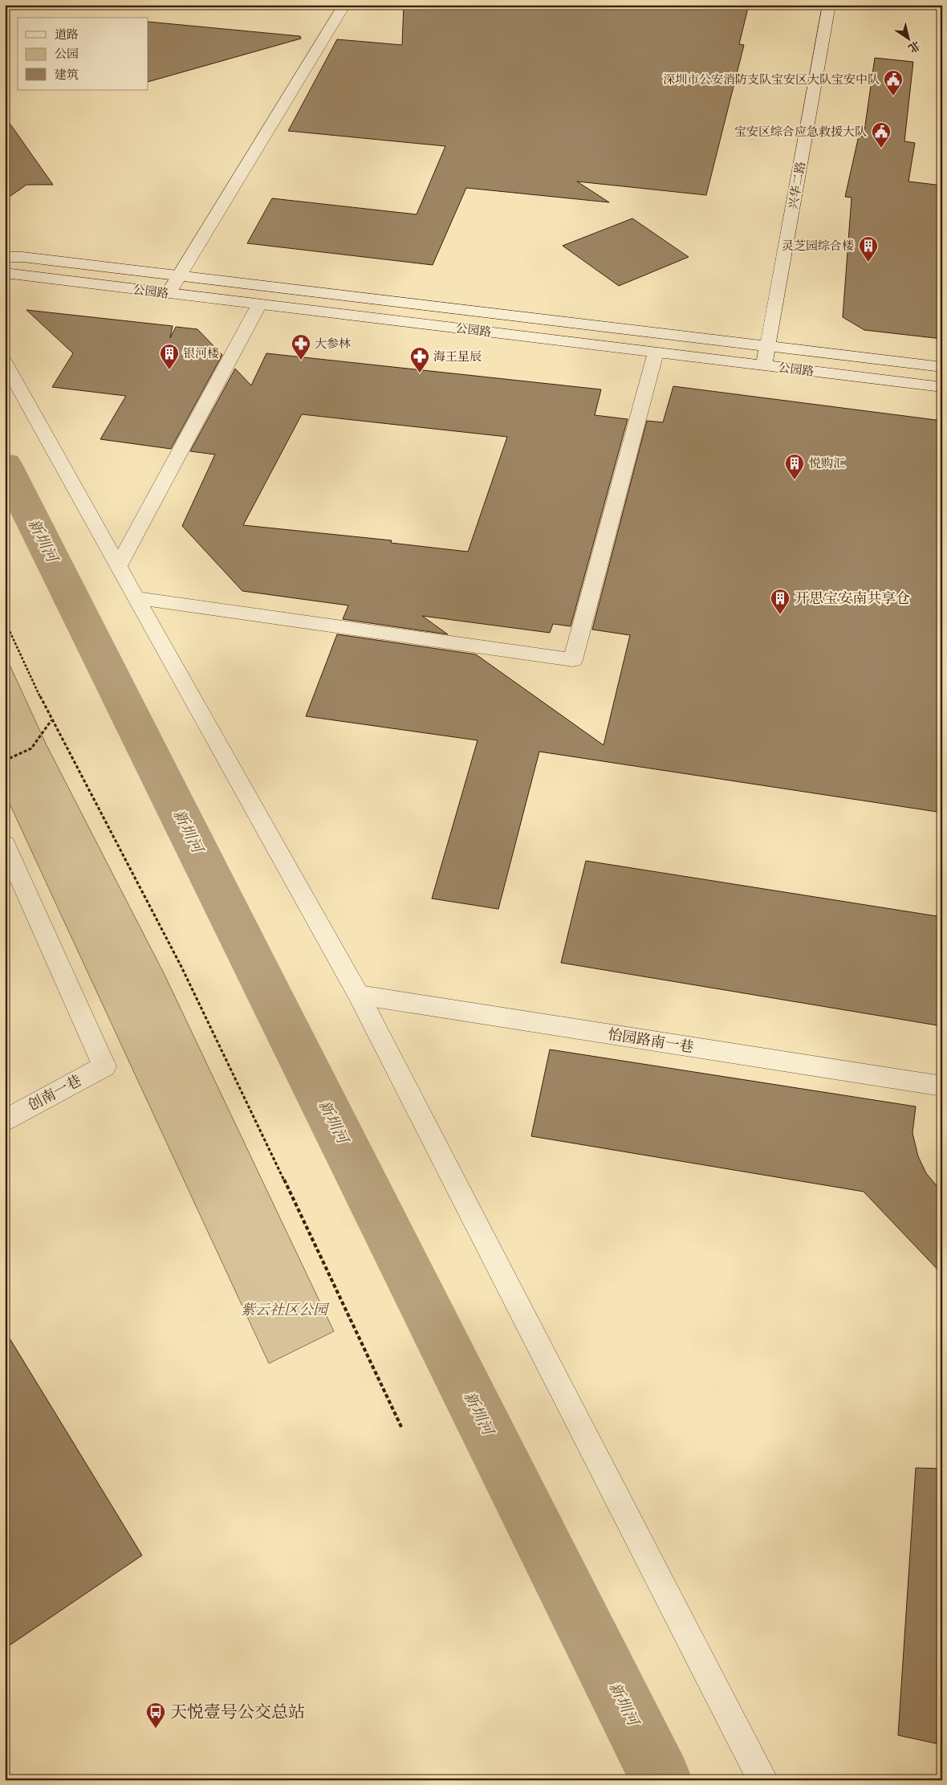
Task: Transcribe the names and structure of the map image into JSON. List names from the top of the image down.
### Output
{
  "streets": {
    "main road": [
      "兴华二路",
      "公园路",
      "怡园路南一巷",
      "创南一巷"
    ]
  },
  "crossings": [
    ["兴华二路", "公园路"]
  ],
  "water": ["新圳河"],
  "parks": ["紫云社区公园"],
  "places": {
    "public building": ["深圳市公安消防支队宝安区大队宝安中队", "宝安区综合应急救援大队"],
    "building": [
      "灵芝园综合楼",
      "银河楼",
      "悦购汇",
      "开思宝安南共享仓"
    ],
    "pharmacy": ["大参林", "海王星辰"],
    "bus stop": ["天悦壹号公交总站"]
  },
  "legend": ["道路", "公园", "建筑"],
  "north": "bottom right"
}
